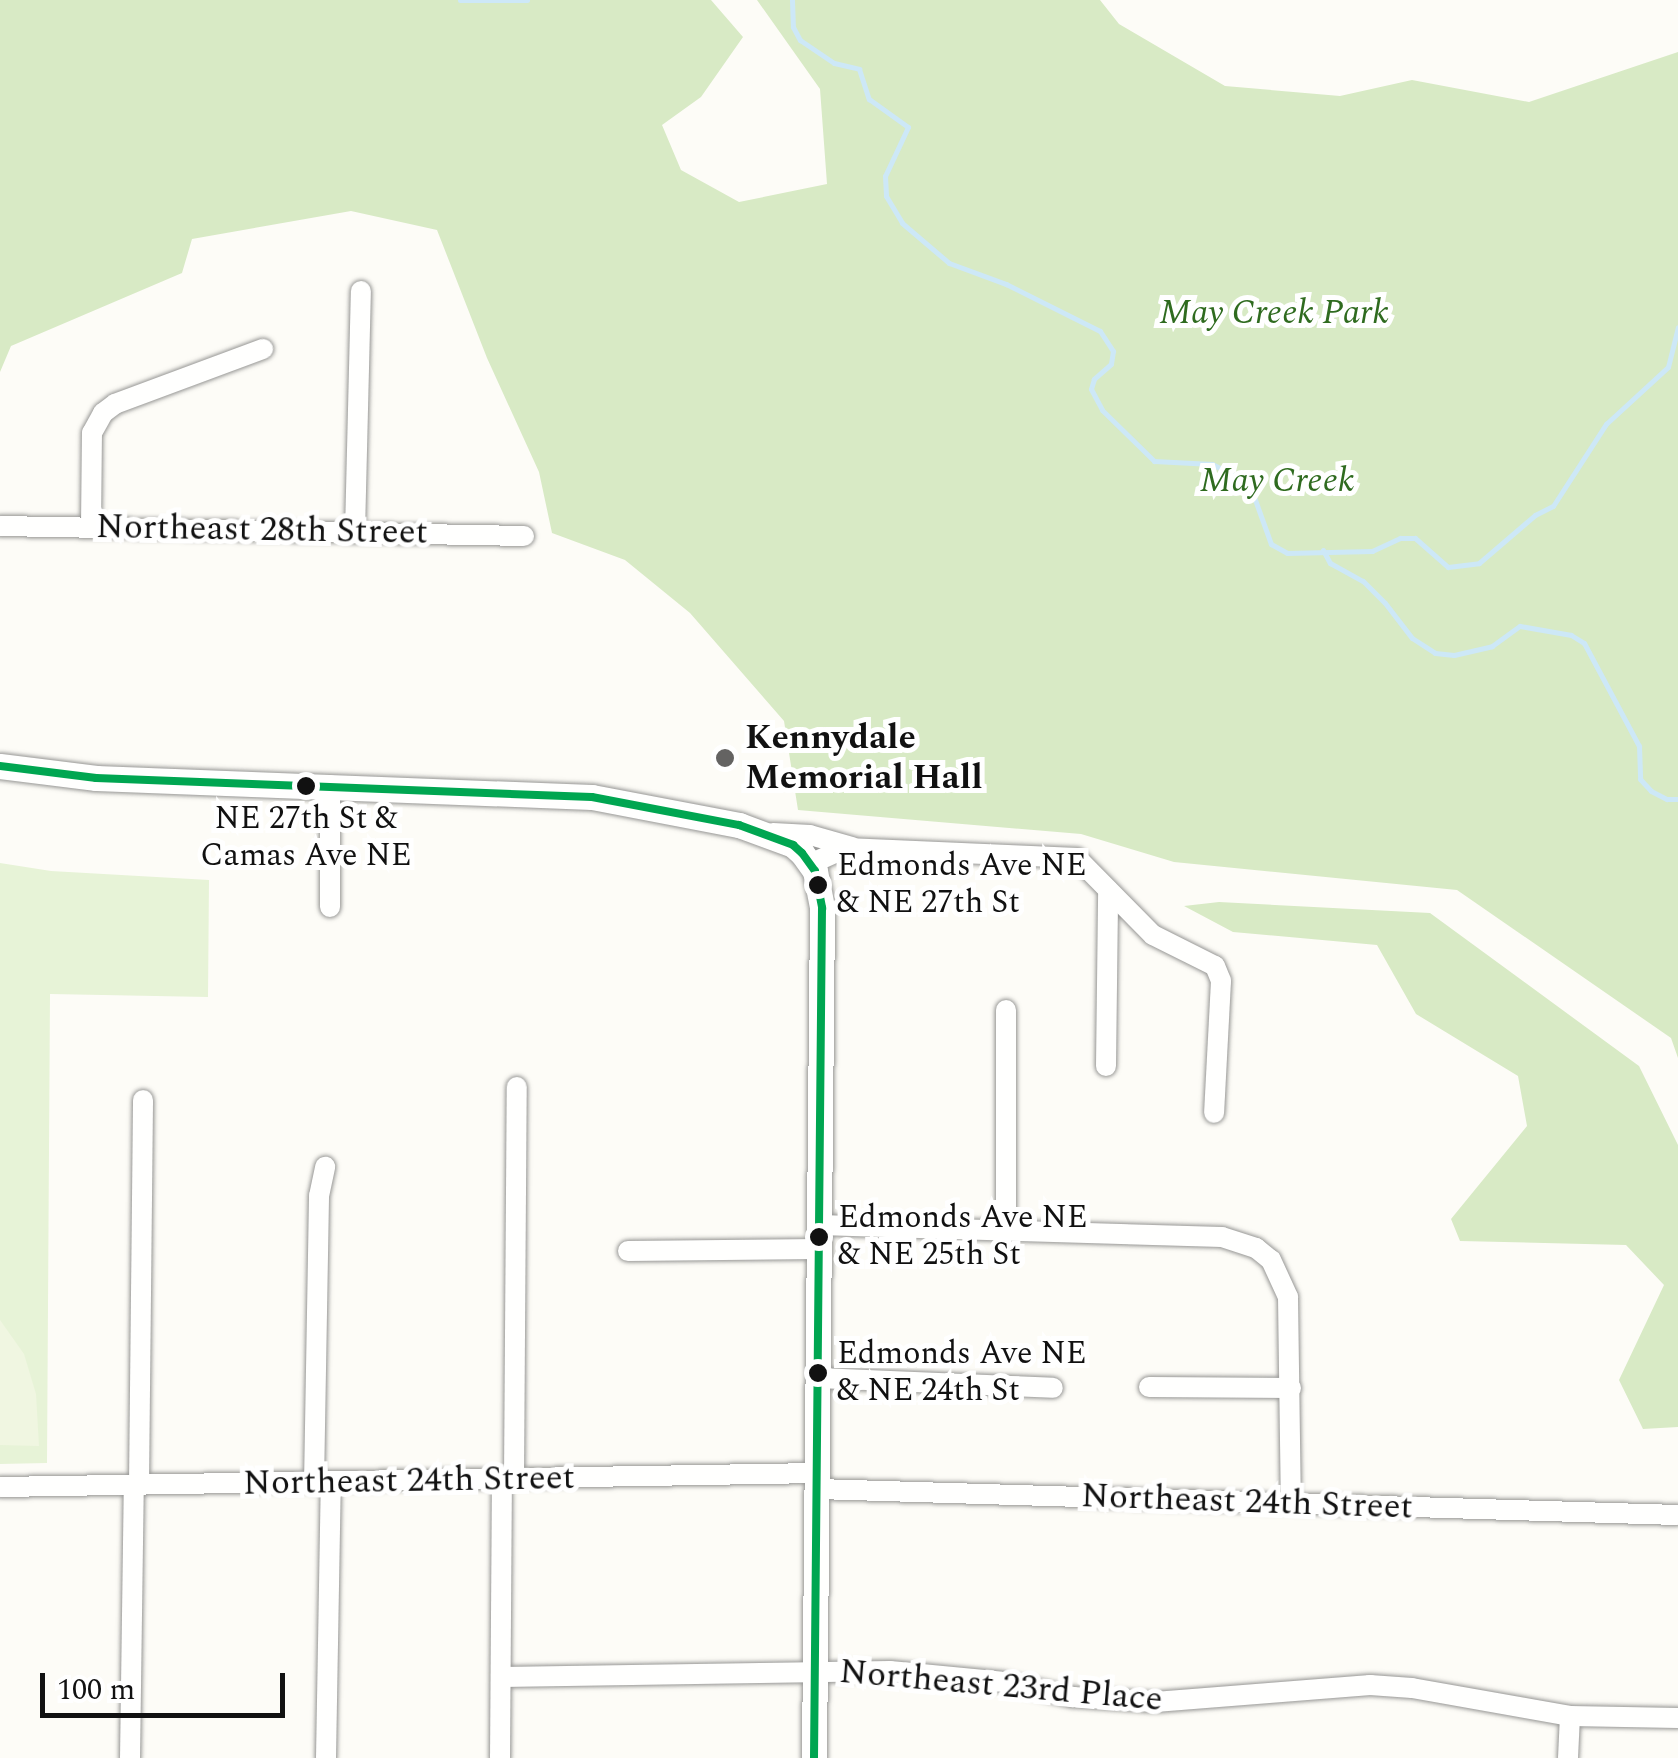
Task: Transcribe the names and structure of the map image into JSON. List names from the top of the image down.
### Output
{
  "streets": {
    "street": ["Northeast 28th Street", "Northeast 24th Street", "Northeast 23rd Place"]
  },
  "parks": ["May Creek Park", "May Creek"],
  "places": [
    "Kennydale Memorial Hall",
    "NE 27th St & Camas Ave NE",
    "Edmonds Ave NE & NE 27th St",
    "Edmonds Ave NE & NE 25th St",
    "Edmonds Ave NE & NE 24th St"
  ],
  "scale_bar": "100 m"
}
